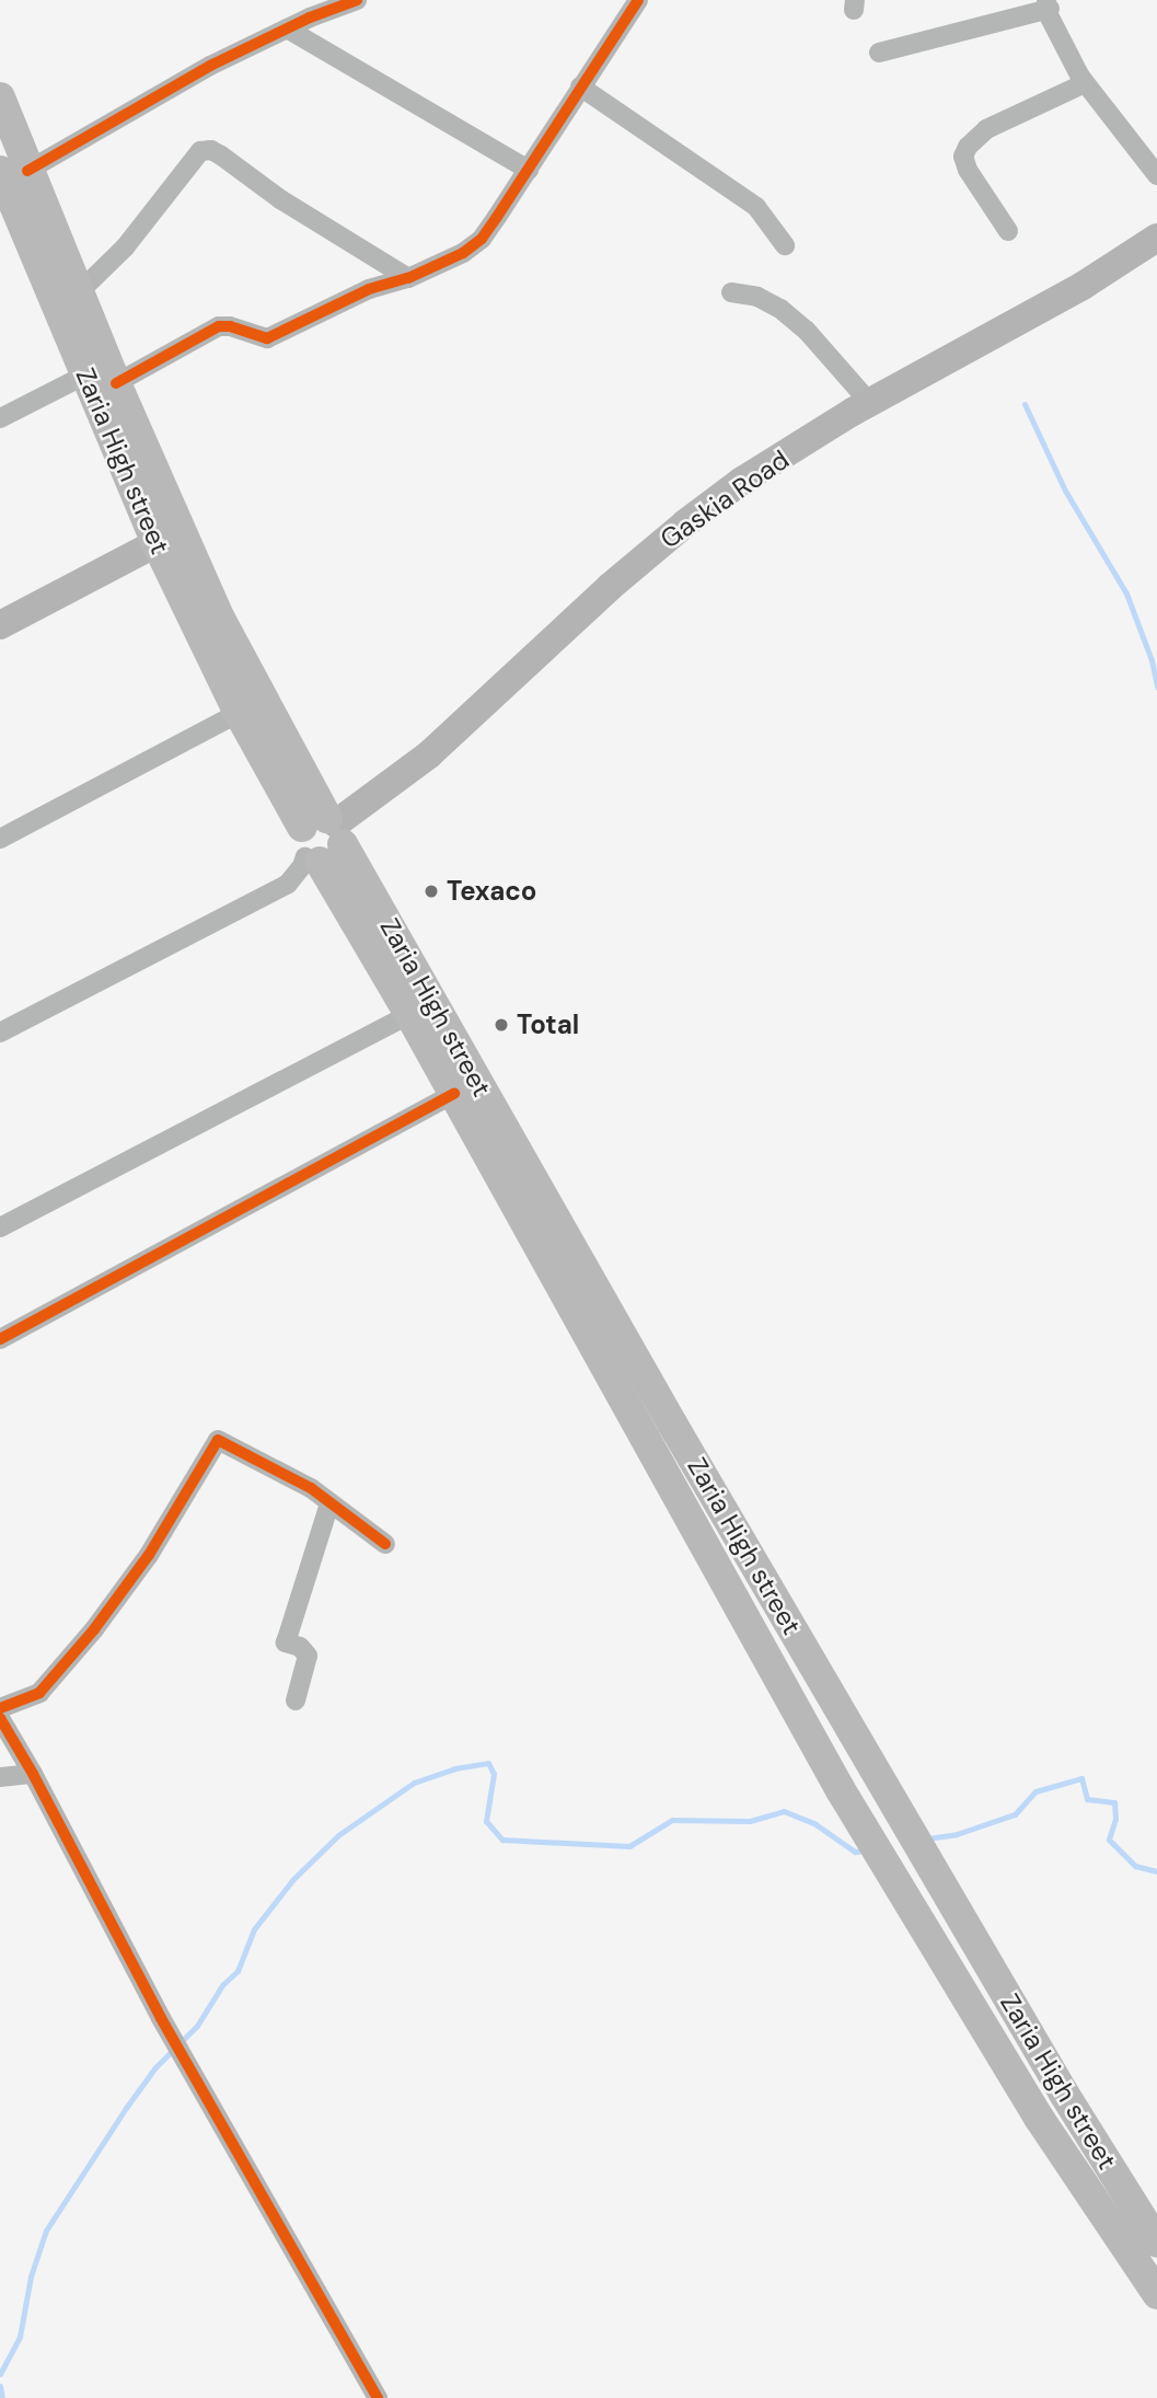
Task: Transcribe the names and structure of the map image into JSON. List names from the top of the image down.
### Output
{
  "streets": {
    "main road": ["Zaria High street", "Gaskia Road"]
  },
  "crossings": [
    ["Zaria High street", "Gaskia Road"]
  ],
  "places": ["Texaco", "Total"]
}
